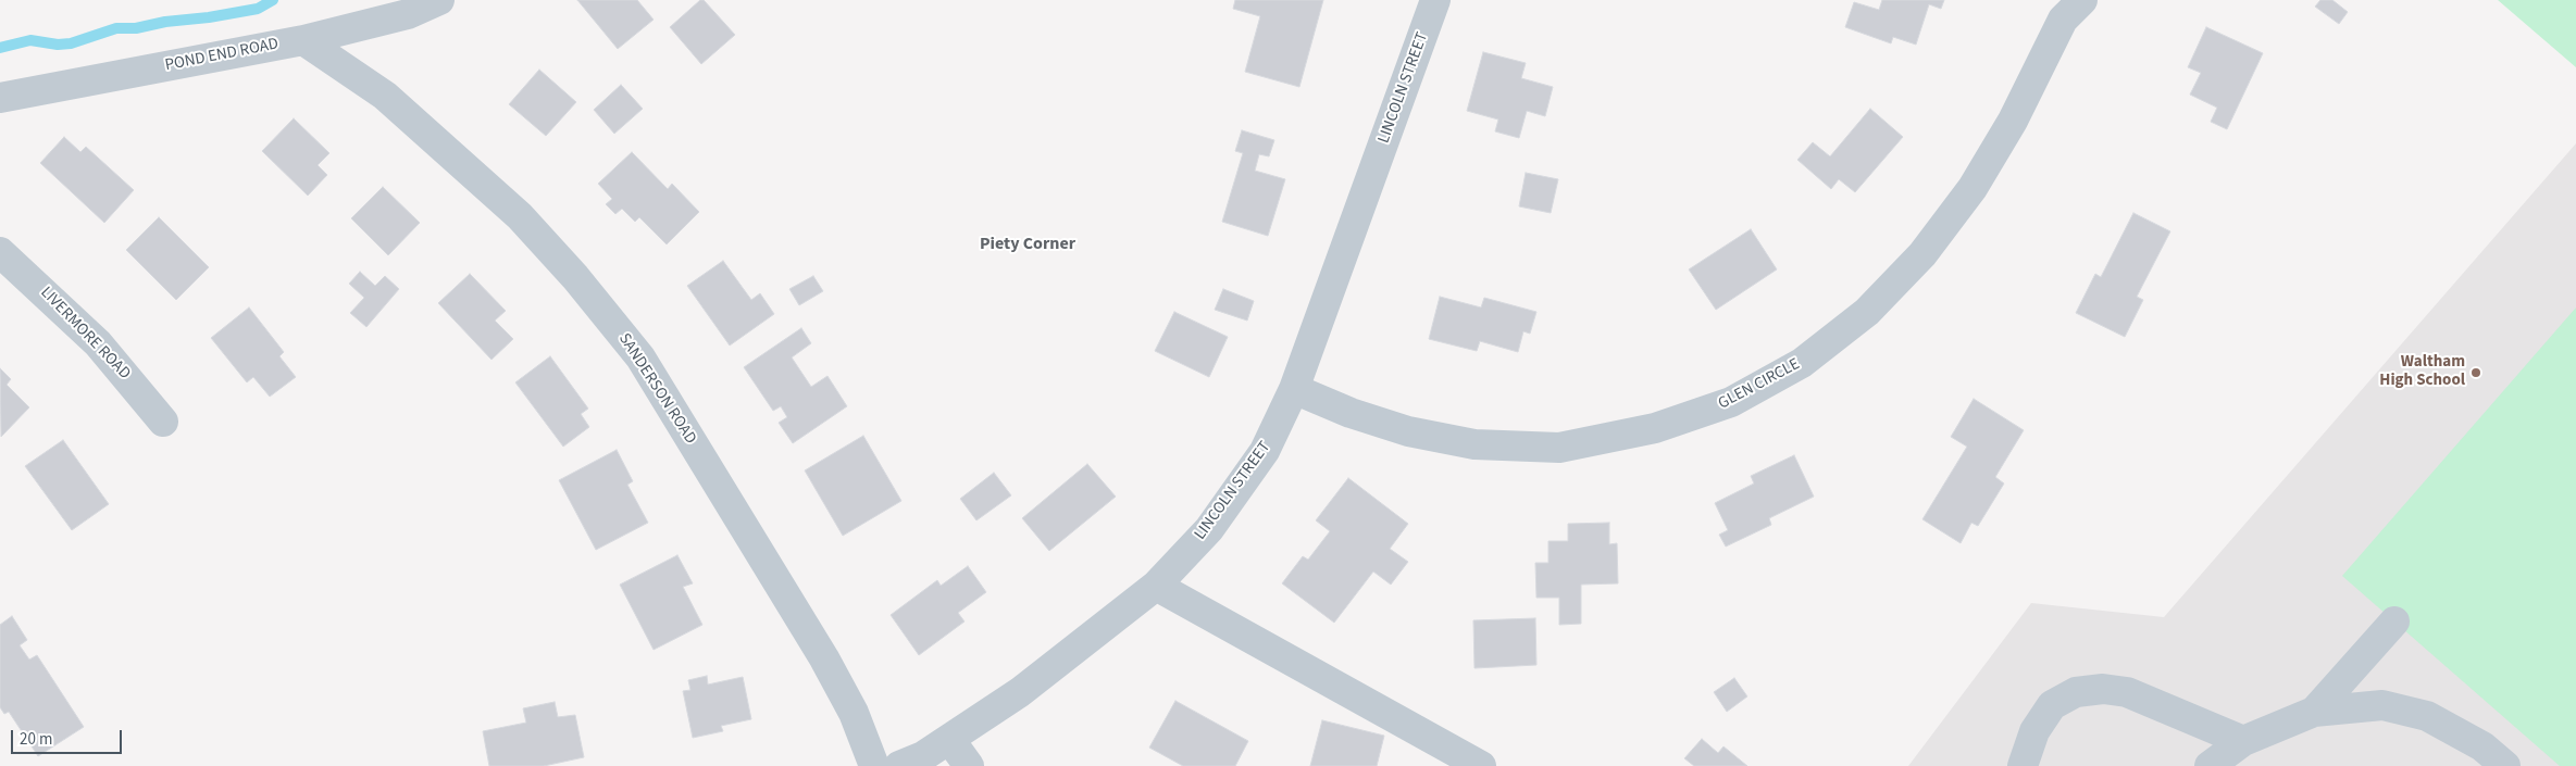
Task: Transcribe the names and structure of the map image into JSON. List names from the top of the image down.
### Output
{
  "streets": {
    "street": [
      "POND END ROAD",
      "LINCOLN STREET",
      "LIVERMORE ROAD",
      "GLEN CIRCLE",
      "SANDERSON ROAD"
    ]
  },
  "crossings": [
    ["POND END ROAD", "SANDERSON ROAD"],
    ["LINCOLN STREET", "GLEN CIRCLE"]
  ],
  "districts": ["Piety Corner"],
  "places": ["Waltham High School"],
  "scale_bar": "20 m"
}
